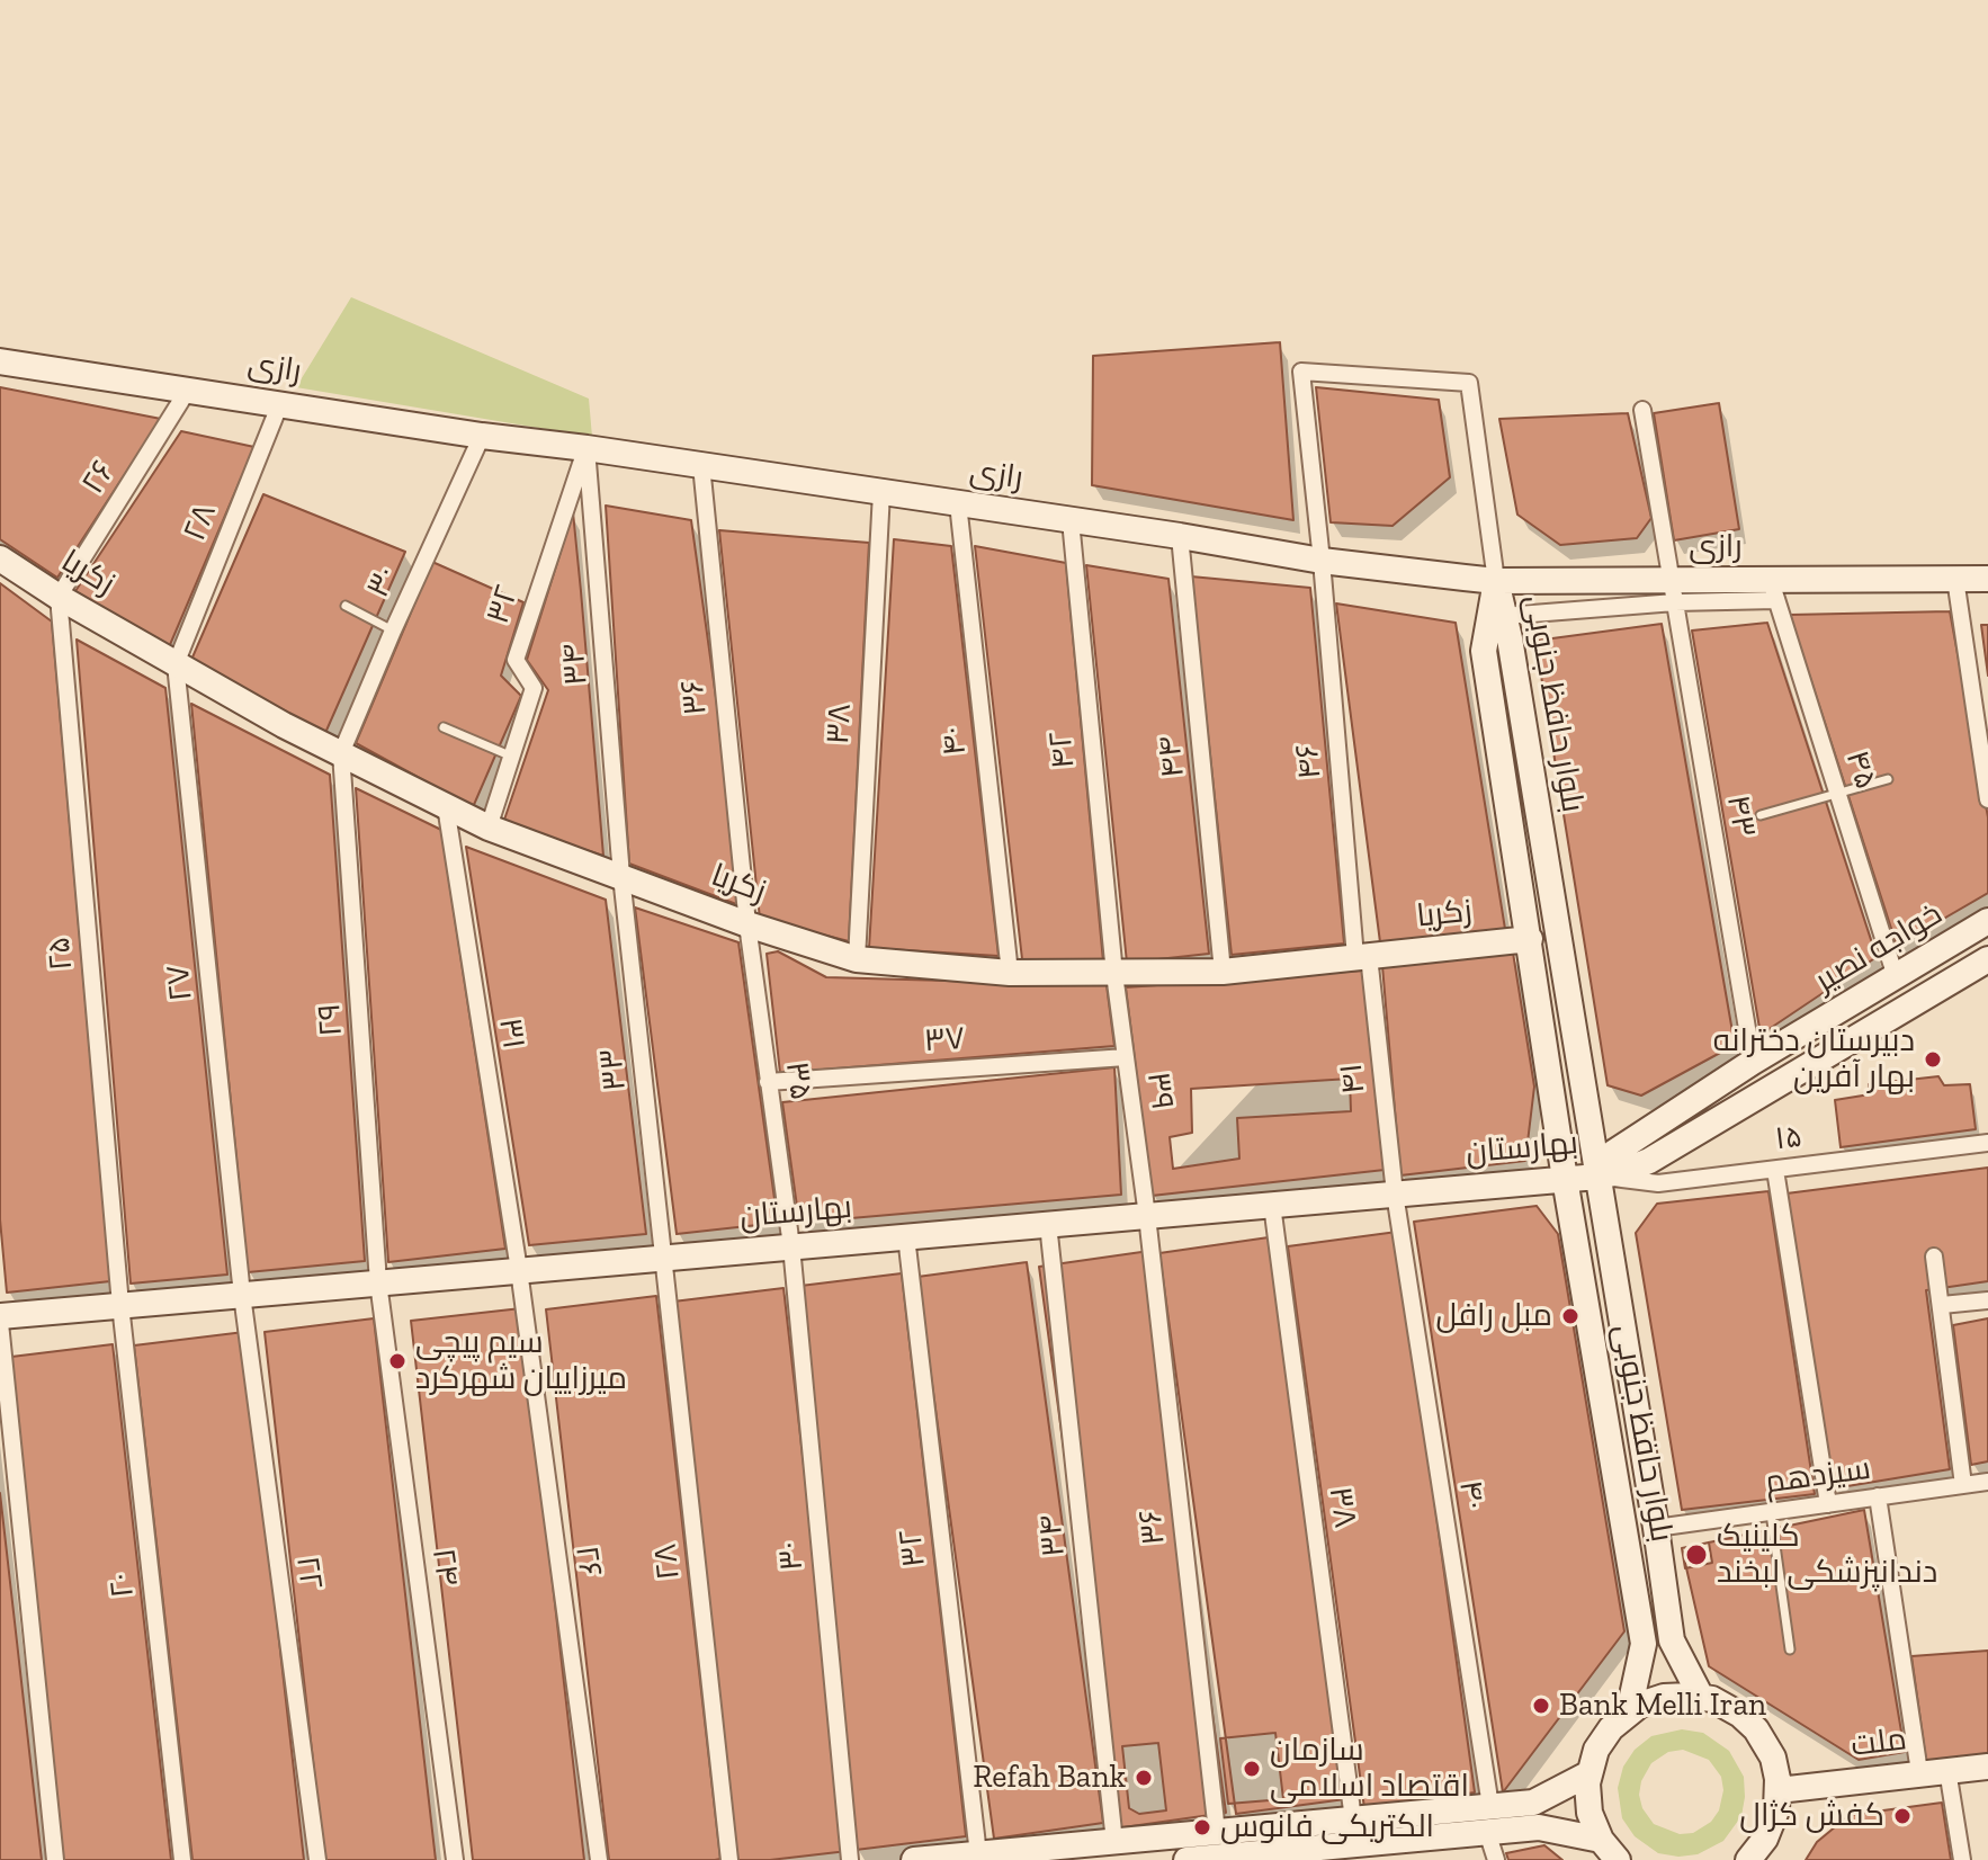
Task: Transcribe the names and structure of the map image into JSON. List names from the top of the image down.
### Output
{
  "streets": {
    "main road": [
      "رازی",
      "زکریا",
      "بلوار حافظ جنوبی",
      "خواجه نصیر",
      "بهارستان",
      "ملت"
    ],
    "street": [
      "۲۶",
      "۲۸",
      "۳۰",
      "۳۲",
      "۳۴",
      "۳۶",
      "۳۸",
      "۴۰",
      "۴۲",
      "۴۴",
      "۴۶",
      "۴۵",
      "۴۳",
      "۲۵",
      "۲۷",
      "۲۹",
      "۳۱",
      "۳۷",
      "۳۳",
      "۴۱",
      "۳۵",
      "۳۹",
      "۱۵",
      "سیزدهم",
      "۲۴",
      "۲۲",
      "۲۰"
    ]
  },
  "crossings": [
    ["رازی", "۲۶"],
    ["رازی", "۲۸"],
    ["رازی", "۳۰"],
    ["رازی", "۳۲"],
    ["رازی", "۳۴"],
    ["رازی", "۳۶"],
    ["رازی", "بلوار حافظ جنوبی"],
    ["رازی", "۳۸"],
    ["رازی", "۴۰"],
    ["رازی", "۴۲"],
    ["رازی", "۴۴"],
    ["رازی", "۴۶"],
    ["رازی", "۴۵"],
    ["رازی", "۴۳"],
    ["۲۶", "زکریا"],
    ["۲۶", "۲۵"],
    ["۲۶", "۳۱"],
    ["۲۶", "بهارستان"],
    ["۲۸", "زکریا"],
    ["۲۸", "۲۷"],
    ["۲۸", "۳۳"],
    ["۲۸", "بهارستان"],
    ["زکریا", "۳۰"],
    ["زکریا", "۳۲"],
    ["زکریا", "۳۴"],
    ["زکریا", "۳۶"],
    ["زکریا", "بلوار حافظ جنوبی"],
    ["زکریا", "۳۸"],
    ["زکریا", "۴۰"],
    ["زکریا", "۴۲"],
    ["زکریا", "۴۴"],
    ["زکریا", "۴۶"],
    ["زکریا", "۲۵"],
    ["زکریا", "۲۷"],
    ["زکریا", "۲۹"],
    ["زکریا", "۳۱"],
    ["زکریا", "۳۳"],
    ["زکریا", "۴۱"],
    ["زکریا", "۳۵"],
    ["زکریا", "۳۹"],
    ["۳۰", "۲۹"],
    ["۳۰", "۳۵"],
    ["۳۰", "بهارستان"],
    ["۳۲", "۳۴"],
    ["۳۲", "بهارستان"],
    ["۳۴", "۳۳"],
    ["۳۴", "بهارستان"],
    ["۳۶", "۳۵"],
    ["۳۶", "۳۹"],
    ["۳۶", "بهارستان"],
    ["بلوار حافظ جنوبی", "خواجه نصیر"],
    ["بلوار حافظ جنوبی", "۱۵"],
    ["بلوار حافظ جنوبی", "بهارستان"],
    ["بلوار حافظ جنوبی", "سیزدهم"],
    ["۳۸", "بهارستان"],
    ["۴۰", "۴۱"],
    ["۴۰", "بهارستان"],
    ["۴۲", "۳۹"],
    ["۴۶", "۴۱"],
    ["۴۵", "خواجه نصیر"],
    ["۴۳", "خواجه نصیر"],
    ["خواجه نصیر", "۱۵"],
    ["خواجه نصیر", "بهارستان"],
    ["۲۵", "بهارستان"],
    ["۲۵", "۲۰"],
    ["۲۷", "بهارستان"],
    ["۲۷", "۲۲"],
    ["۲۹", "بهارستان"],
    ["۲۹", "۲۴"],
    ["۳۱", "بهارستان"],
    ["۳۷", "۳۵"],
    ["۳۷", "۳۹"],
    ["۳۳", "بهارستان"],
    ["۴۱", "بهارستان"],
    ["۳۵", "بهارستان"],
    ["۳۹", "بهارستان"],
    ["۱۵", "بهارستان"],
    ["بهارستان", "۲۴"],
    ["بهارستان", "۲۲"],
    ["بهارستان", "۲۰"]
  ],
  "places": [
    "دبیرستان دخترانه بهار آفرین",
    "مبل رافل",
    "سیم پیچی میرزاییان شهرکرد",
    "کلینیک دندانپزشکی لبخند",
    "Bank Melli Iran",
    "سازمان اقتصاد اسلامی",
    "Refah Bank",
    "کفش کژال",
    "الکتریکی فانوس"
  ]
}
